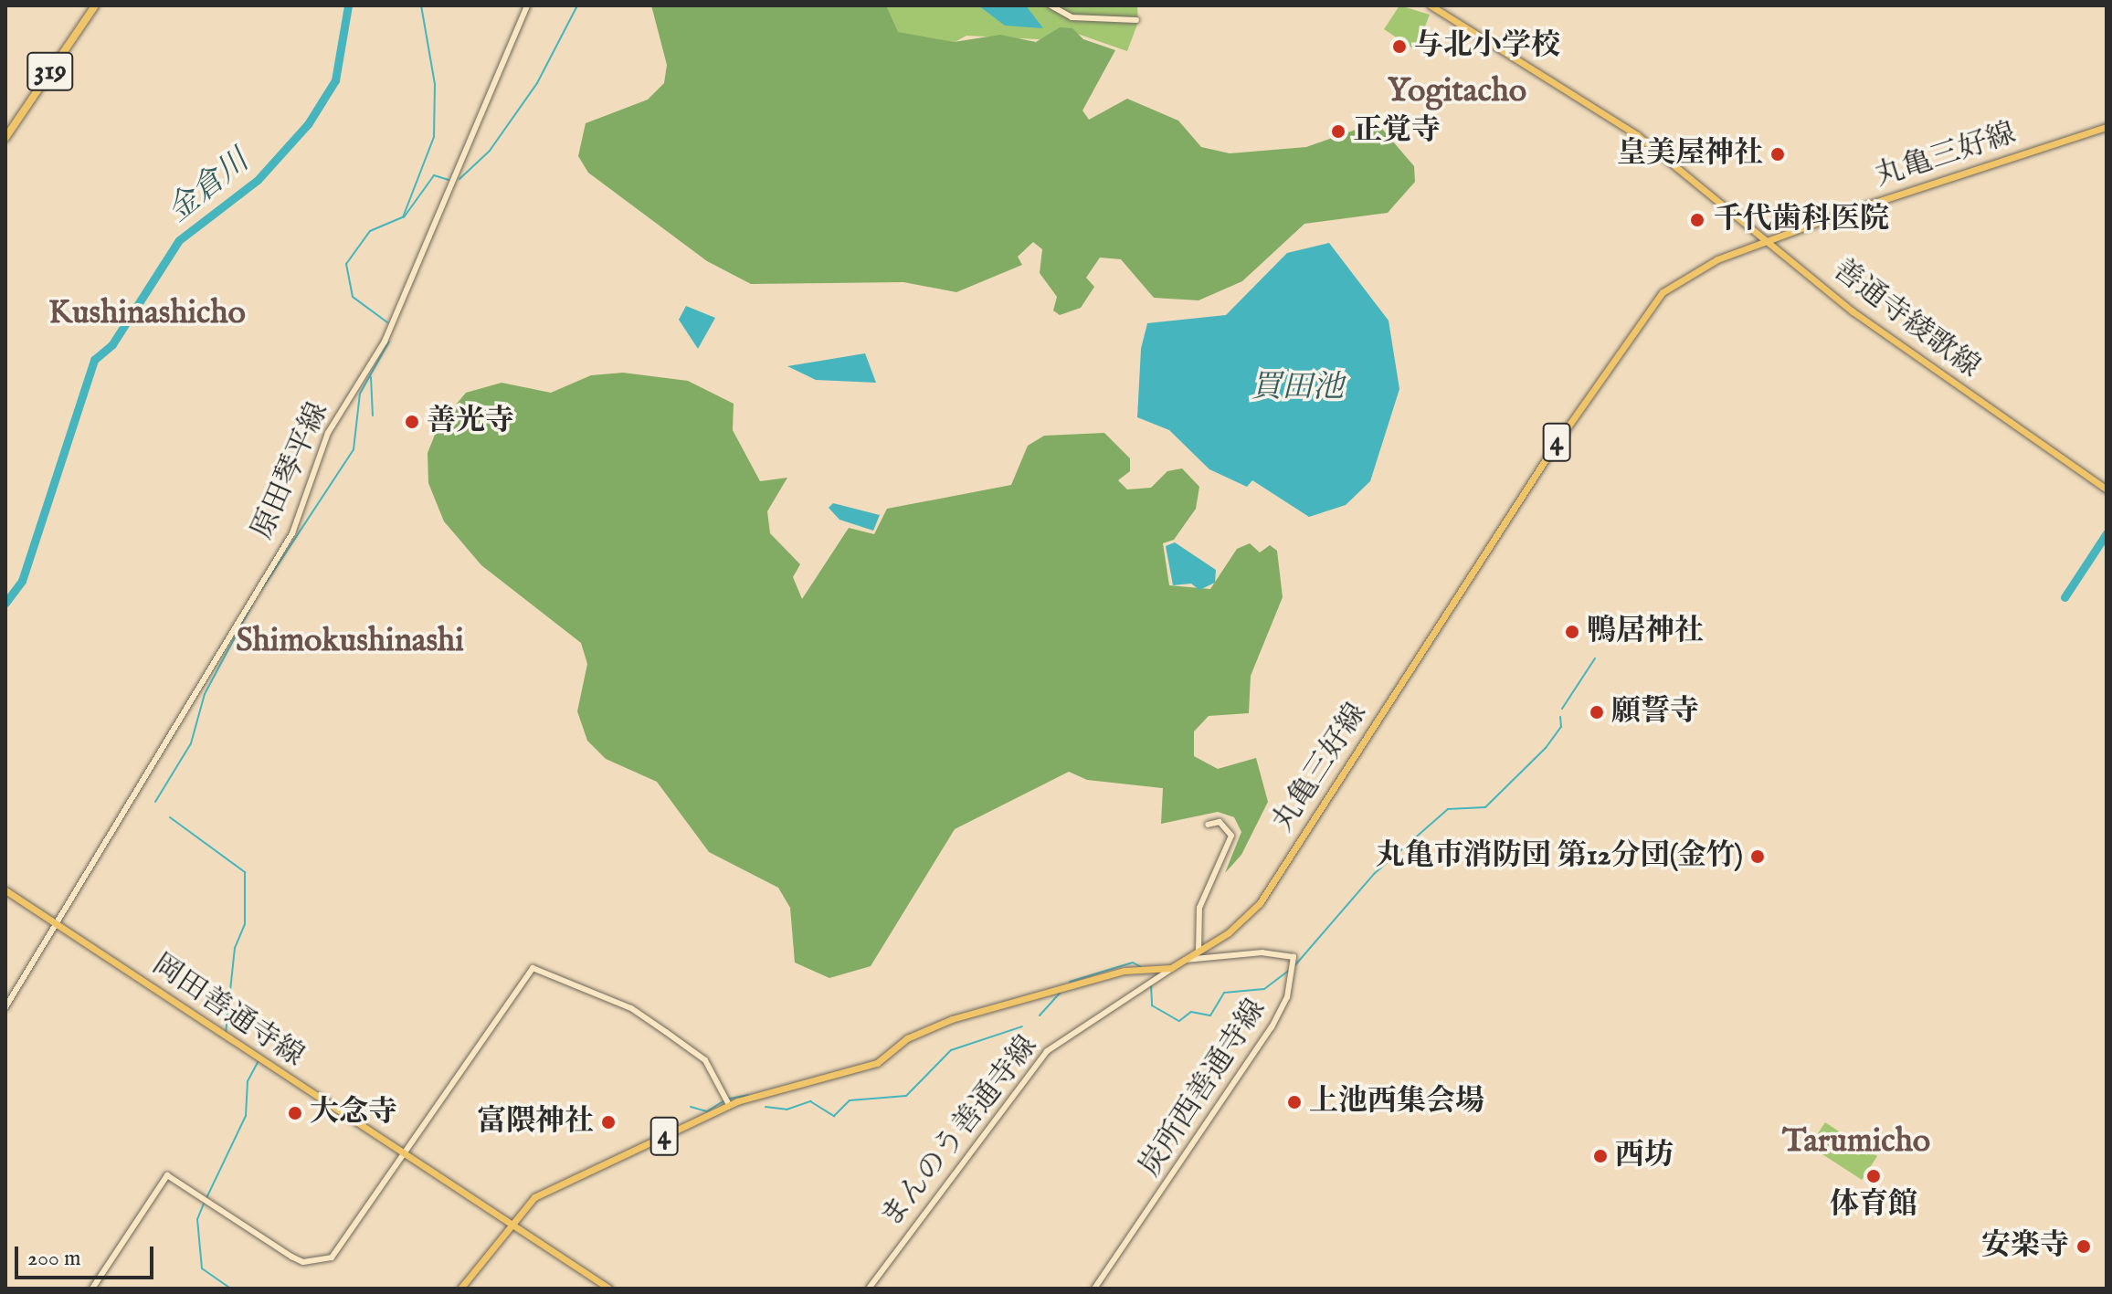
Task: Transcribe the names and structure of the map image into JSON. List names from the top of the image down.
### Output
{
  "streets": {
    "highway": ["319"],
    "main road": [
      "丸亀三好線",
      "善通寺綾歌線",
      "4",
      "原田琴平線",
      "岡田善通寺線",
      "炭所西善通寺線",
      "まんのう善通寺線"
    ]
  },
  "crossings": [
    ["丸亀三好線", "善通寺綾歌線"],
    ["丸亀三好線", "岡田善通寺線"],
    ["丸亀三好線", "炭所西善通寺線"],
    ["丸亀三好線", "まんのう善通寺線"],
    ["原田琴平線", "岡田善通寺線"]
  ],
  "districts": [
    "Yogitacho",
    "Kushinashicho",
    "Shimokushinashi",
    "Tarumicho"
  ],
  "water": ["金倉川", "買田池"],
  "places": [
    "与北小学校",
    "正覚寺",
    "皇美屋神社",
    "千代歯科医院",
    "善光寺",
    "鴨居神社",
    "願誓寺",
    "丸亀市消防団 第12分団(金竹)",
    "上池西集会場",
    "大念寺",
    "富隈神社",
    "西坊",
    "体育館",
    "安楽寺"
  ],
  "scale_bar": "200 m"
}
